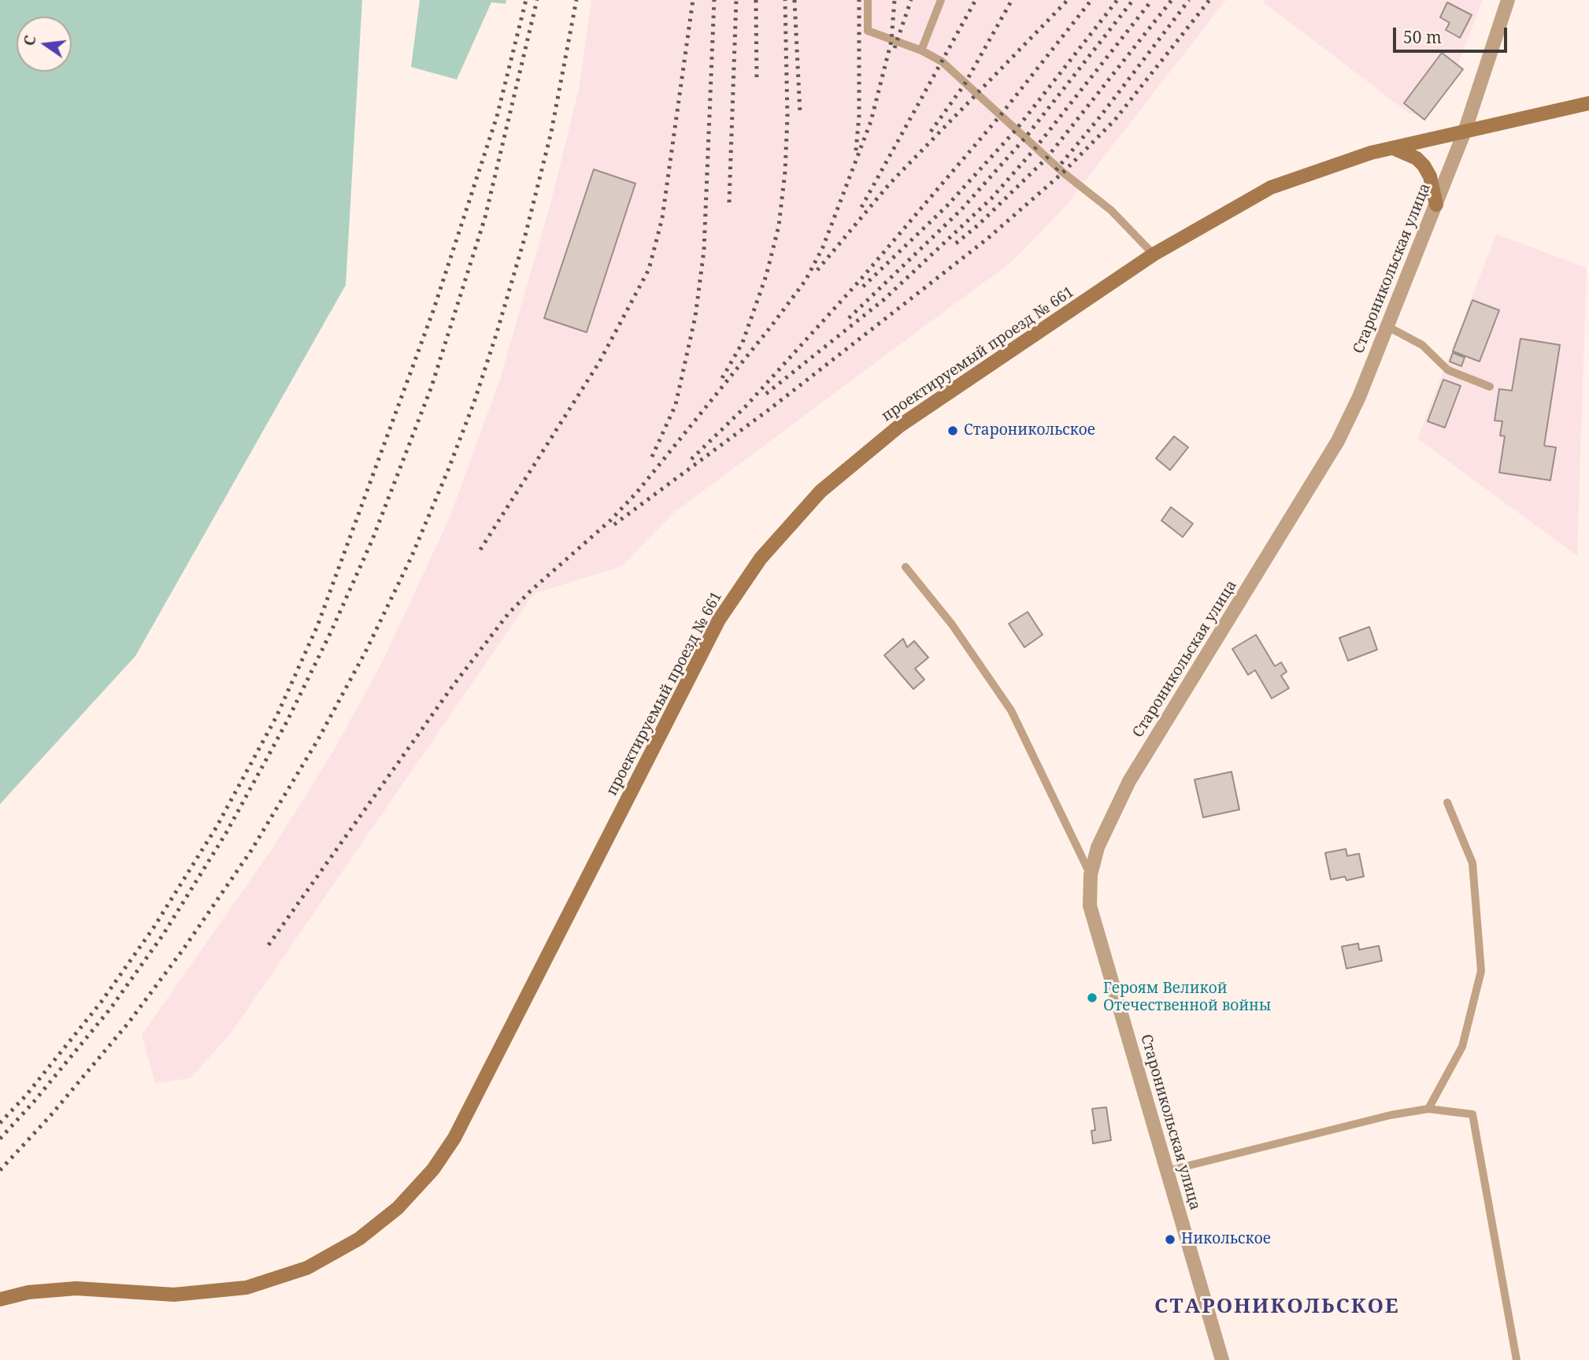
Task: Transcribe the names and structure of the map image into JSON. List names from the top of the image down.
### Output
{
  "streets": {
    "main road": ["проектируемый проезд № 661"],
    "street": ["Староникольская улица"]
  },
  "crossings": [
    ["Староникольская улица", "проектируемый проезд № 661"]
  ],
  "districts": ["СТАРОНИКОЛЬСКОЕ"],
  "places": ["Староникольское", "Героям Великой Отечественной войны", "Никольское"],
  "scale_bar": "50 m",
  "north": "left"
}
